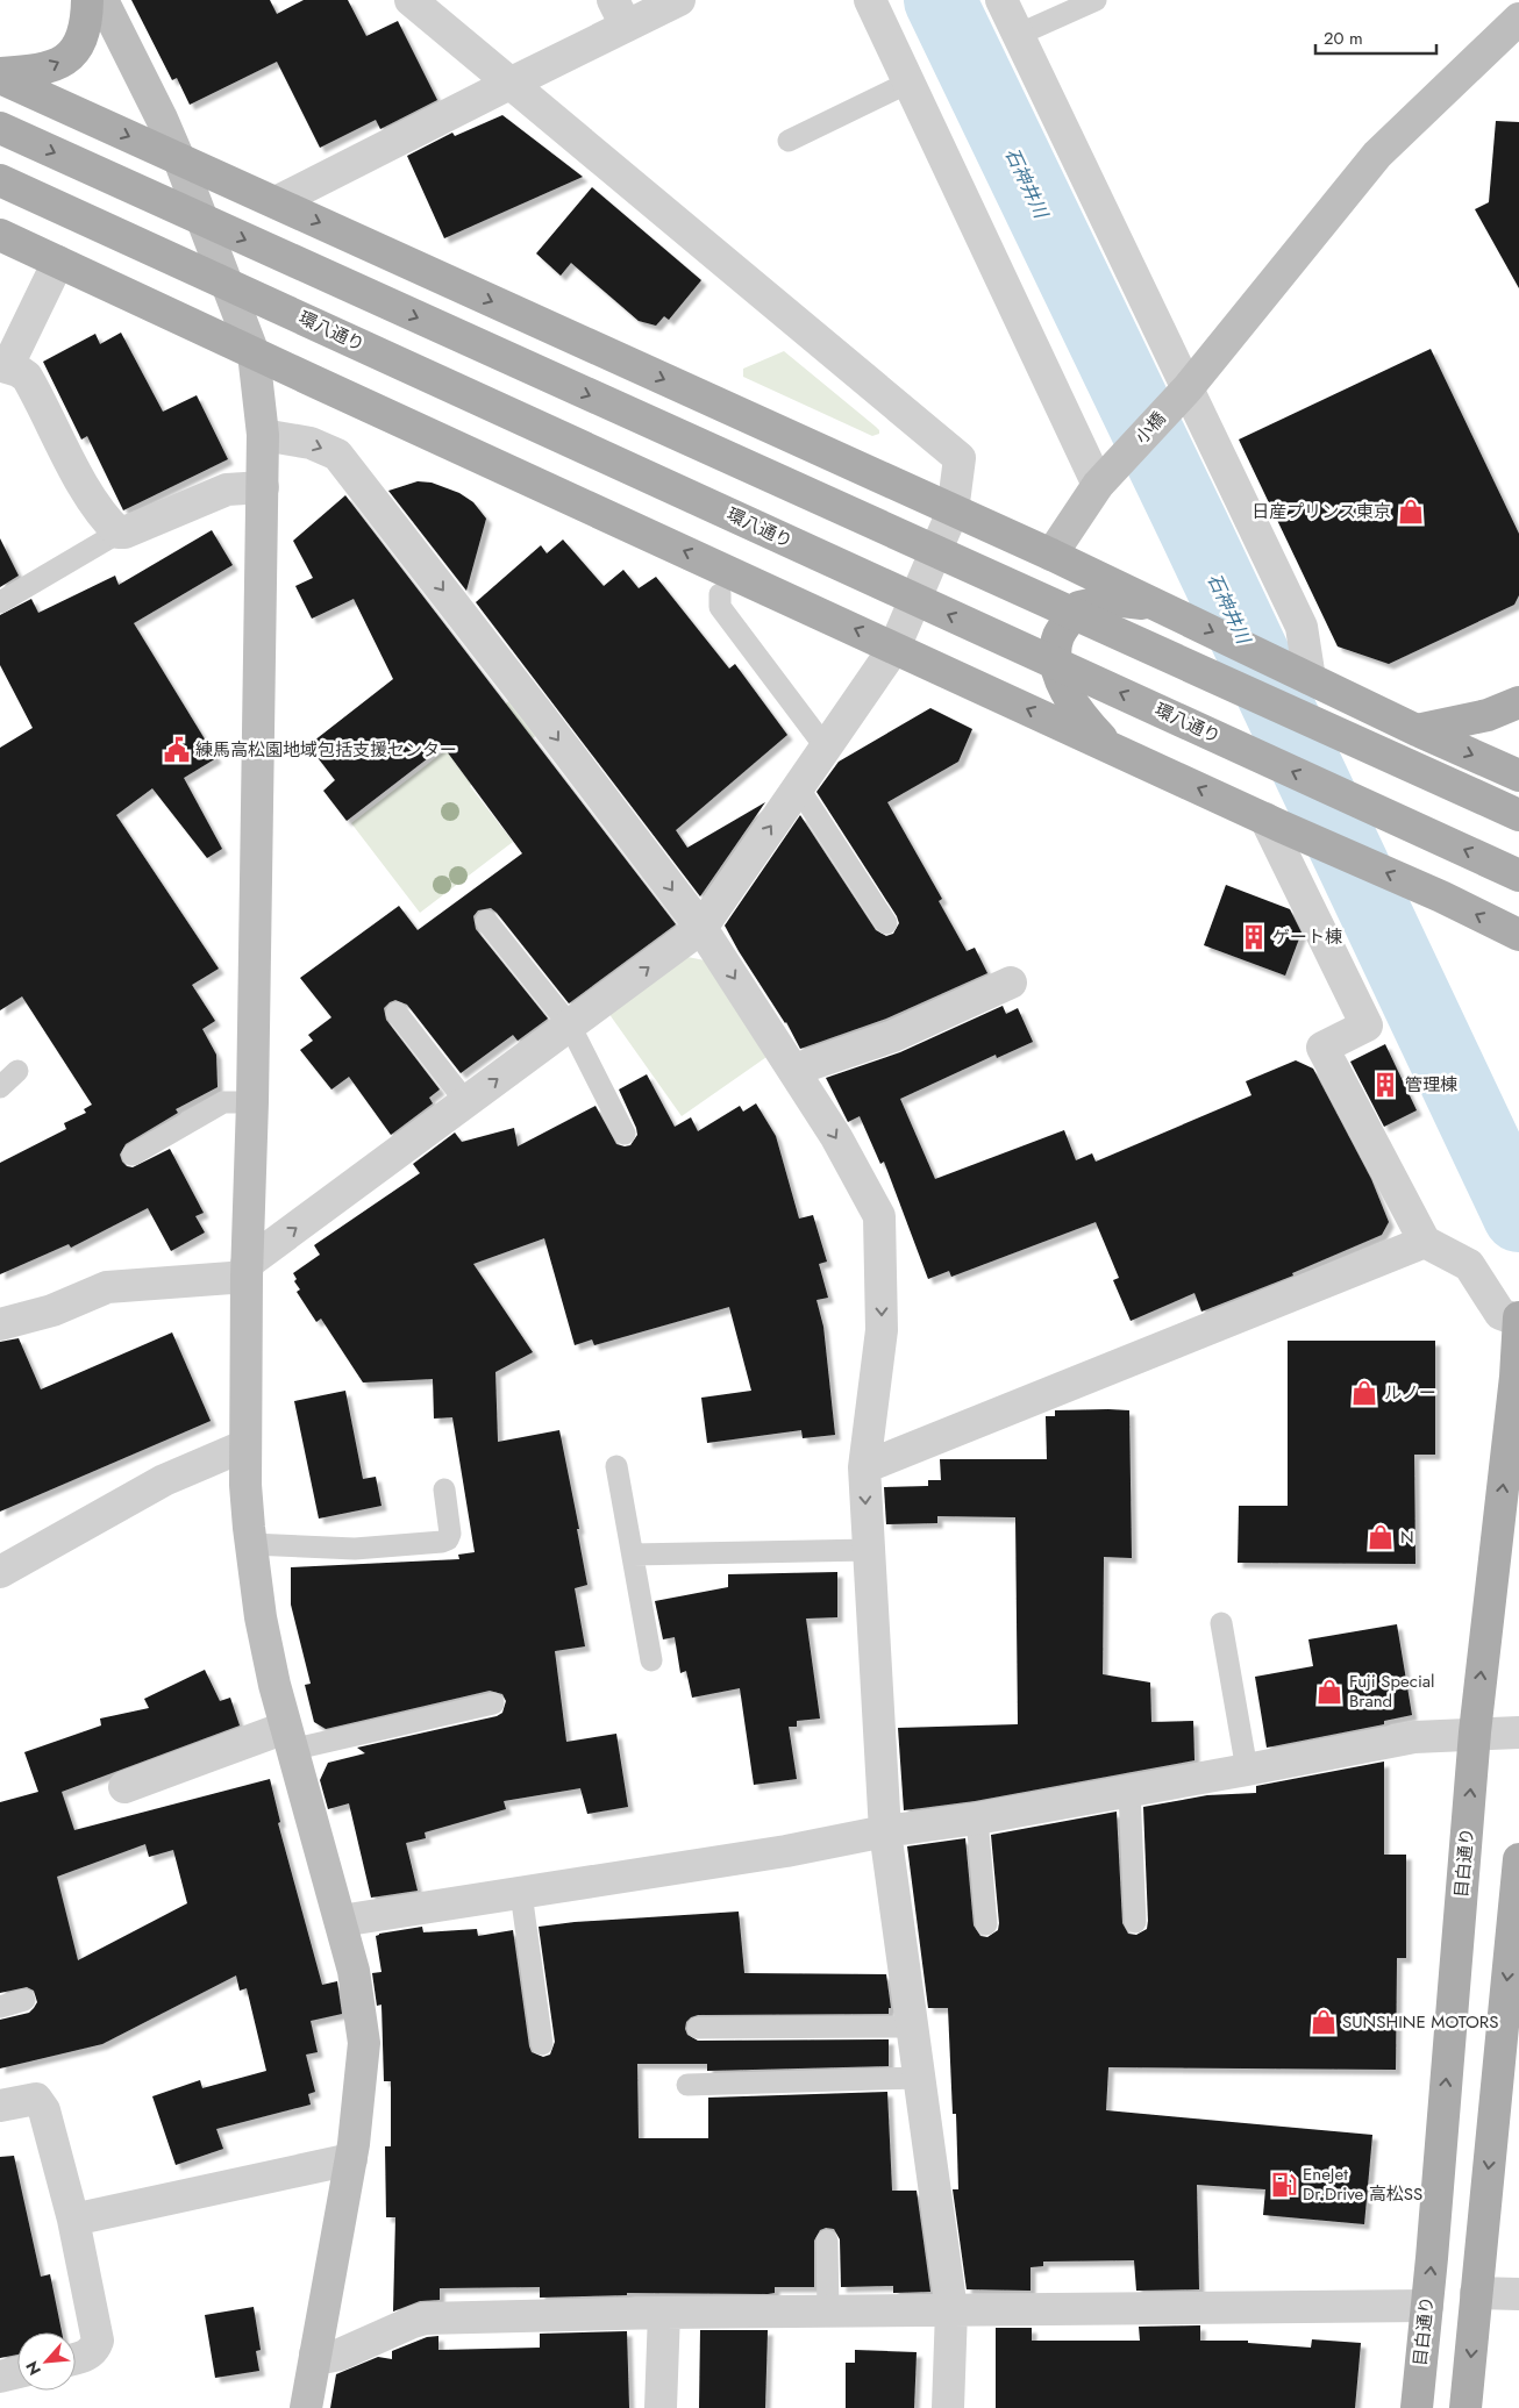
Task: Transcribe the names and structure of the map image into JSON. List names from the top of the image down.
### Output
{
  "streets": {
    "main road": ["環八通り", "目白通り"],
    "street": ["小橋"]
  },
  "water": ["石神井川"],
  "places": {
    "shop": [
      "日産プリンス東京",
      "ルノー",
      "N",
      "Fuji Special Brand",
      "SUNSHINE MOTORS"
    ],
    "public building": ["練馬高松園地域包括支援センター"],
    "building": ["ゲート棟", "管理棟"],
    "fuel station": ["EneJet Dr.Drive 高松SS"]
  },
  "scale_bar": "20 m",
  "north": "bottom left"
}
